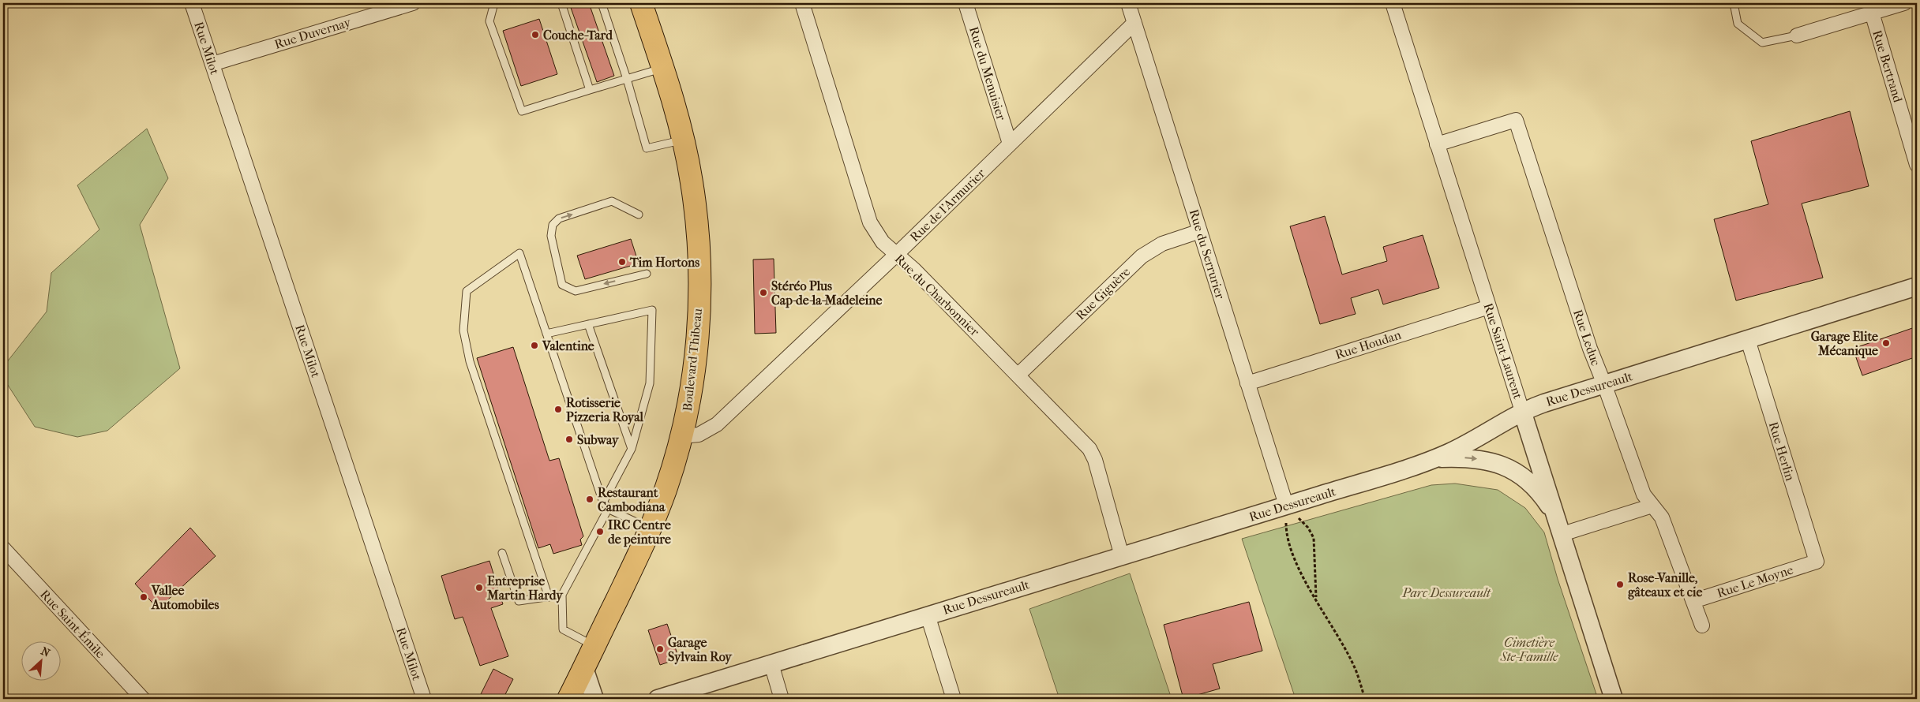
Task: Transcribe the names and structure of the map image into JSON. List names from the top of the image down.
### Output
{
  "streets": {
    "main road": ["Boulevard Thibeau"],
    "street": [
      "Rue Duvernay",
      "Rue Milot",
      "Rue Bertrand",
      "Rue du Menuisier",
      "Rue de l'Armurier",
      "Rue du Serrurier",
      "Rue Giguère",
      "Rue du Charbonnier",
      "Rue Leduc",
      "Rue Houdan",
      "Rue Saint-Laurent",
      "Rue Dessureault",
      "Rue Herlin",
      "Rue Le Moyne",
      "Rue Saint-Émile"
    ]
  },
  "crossings": [
    ["Rue Duvernay", "Rue Milot"],
    ["Rue du Menuisier", "Rue de l'Armurier"],
    ["Rue de l'Armurier", "Rue du Serrurier"],
    ["Rue de l'Armurier", "Rue du Charbonnier"],
    ["Rue de l'Armurier", "Boulevard Thibeau"],
    ["Rue du Serrurier", "Rue Giguère"],
    ["Rue du Serrurier", "Rue Houdan"],
    ["Rue du Serrurier", "Rue Dessureault"],
    ["Rue Giguère", "Rue du Charbonnier"],
    ["Rue du Charbonnier", "Rue Dessureault"],
    ["Rue Leduc", "Rue Saint-Laurent"],
    ["Rue Leduc", "Rue Dessureault"],
    ["Rue Leduc", "Rue Le Moyne"],
    ["Rue Houdan", "Rue Saint-Laurent"],
    ["Rue Saint-Laurent", "Rue Dessureault"],
    ["Rue Dessureault", "Rue Herlin"],
    ["Rue Herlin", "Rue Le Moyne"]
  ],
  "parks": ["Parc Dessureault", "Cimetière Ste-Famille"],
  "places": [
    "Couche-Tard",
    "Tim Hortons",
    "Stéréo Plus Cap-de-la-Madeleine",
    "Garage Elite Mécanique",
    "Valentine",
    "Rotisserie Pizzeria Royal",
    "Subway",
    "Restaurant Cambodiana",
    "IRC Centre de peinture",
    "Rose-Vanille, gâteaux et cie",
    "Entreprise Martin Hardy",
    "Vallee Automobiles",
    "Garage Sylvain Roy"
  ],
  "north": "top right"
}
